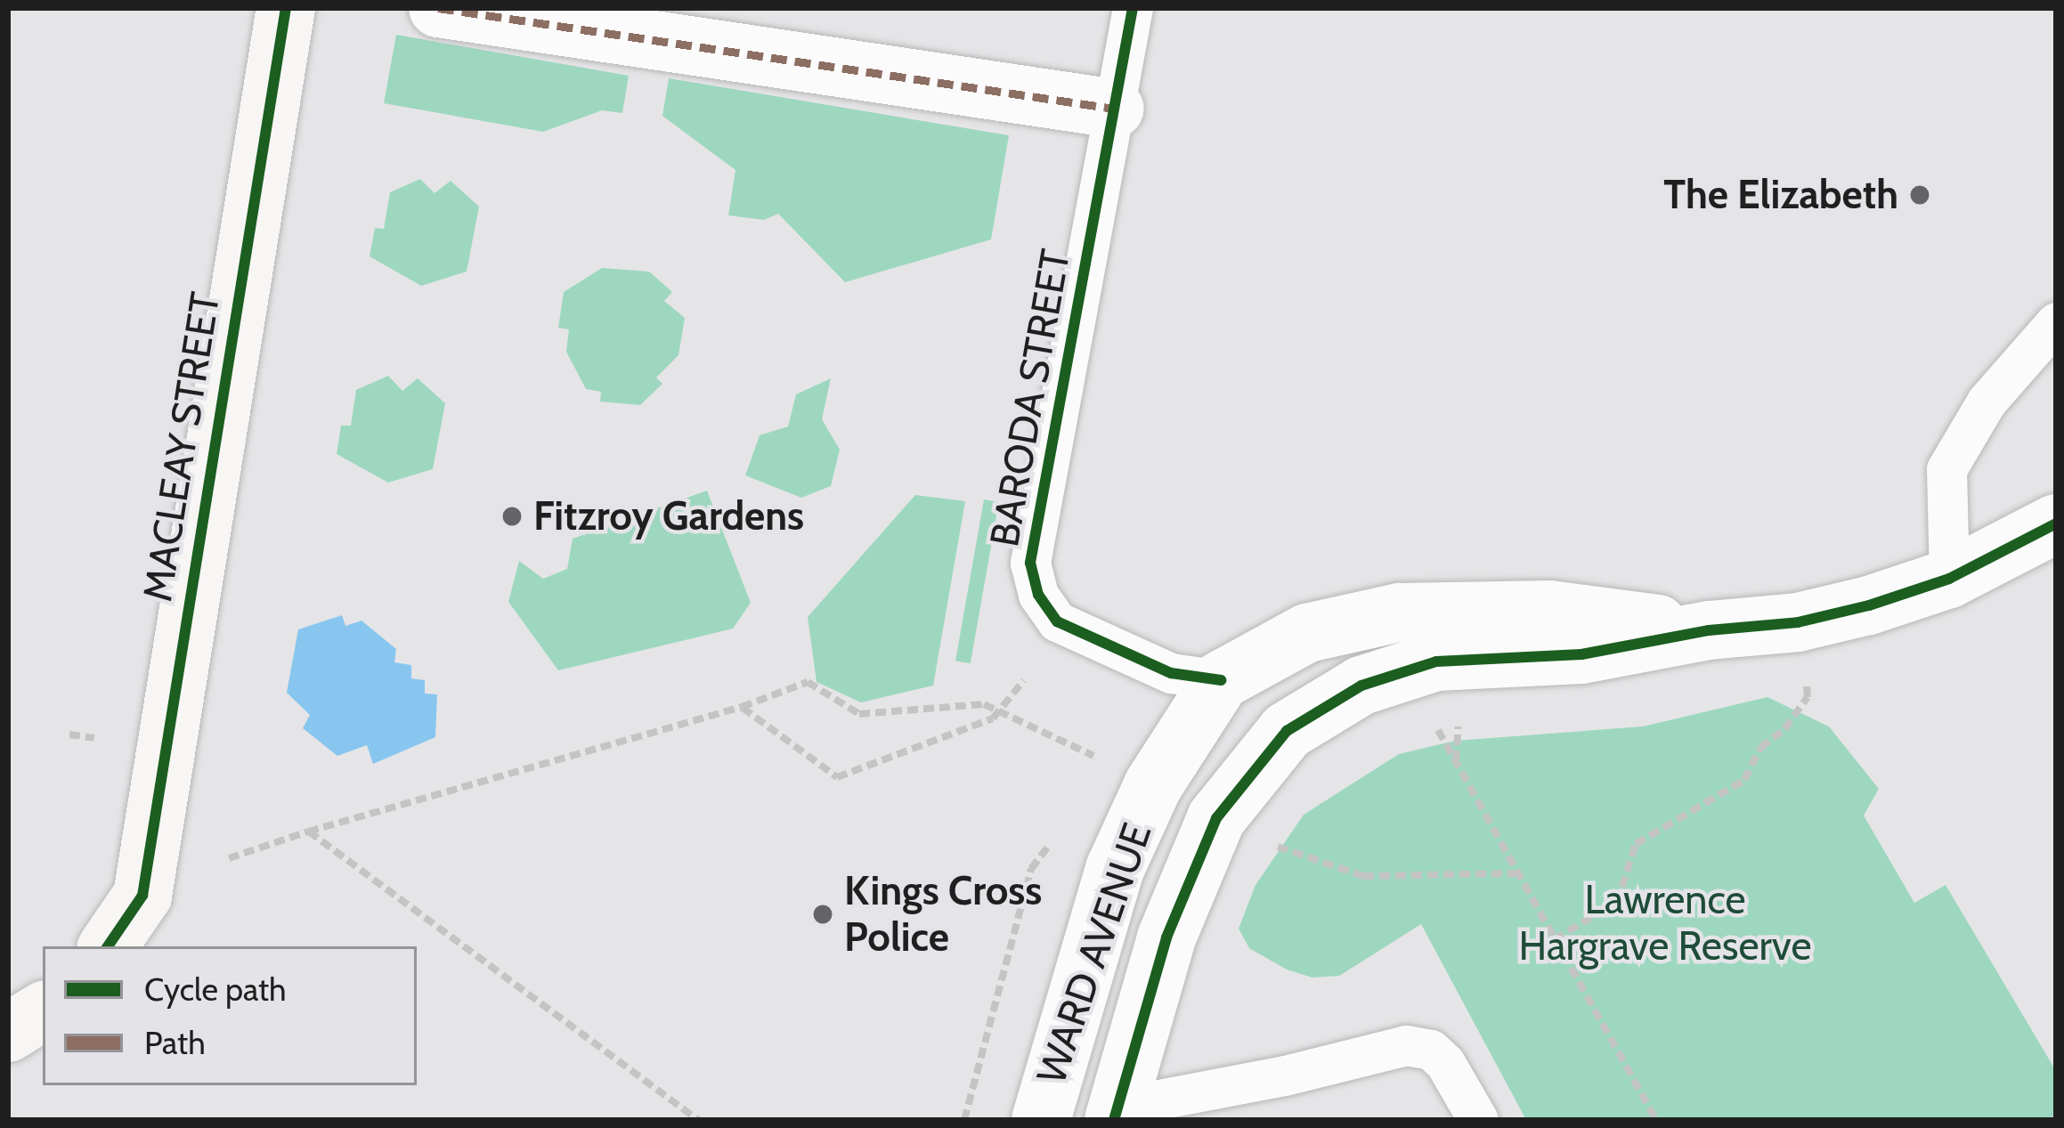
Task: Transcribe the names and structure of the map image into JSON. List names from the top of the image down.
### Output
{
  "streets": {
    "street": ["MACLEAY STREET", "WARD AVENUE"],
    "lane": ["BARODA STREET"]
  },
  "crossings": [
    ["BARODA STREET", "WARD AVENUE"]
  ],
  "parks": ["Lawrence Hargrave Reserve"],
  "places": ["The Elizabeth", "Fitzroy Gardens", "Kings Cross Police"],
  "legend": ["Cycle path", "Path"]
}
